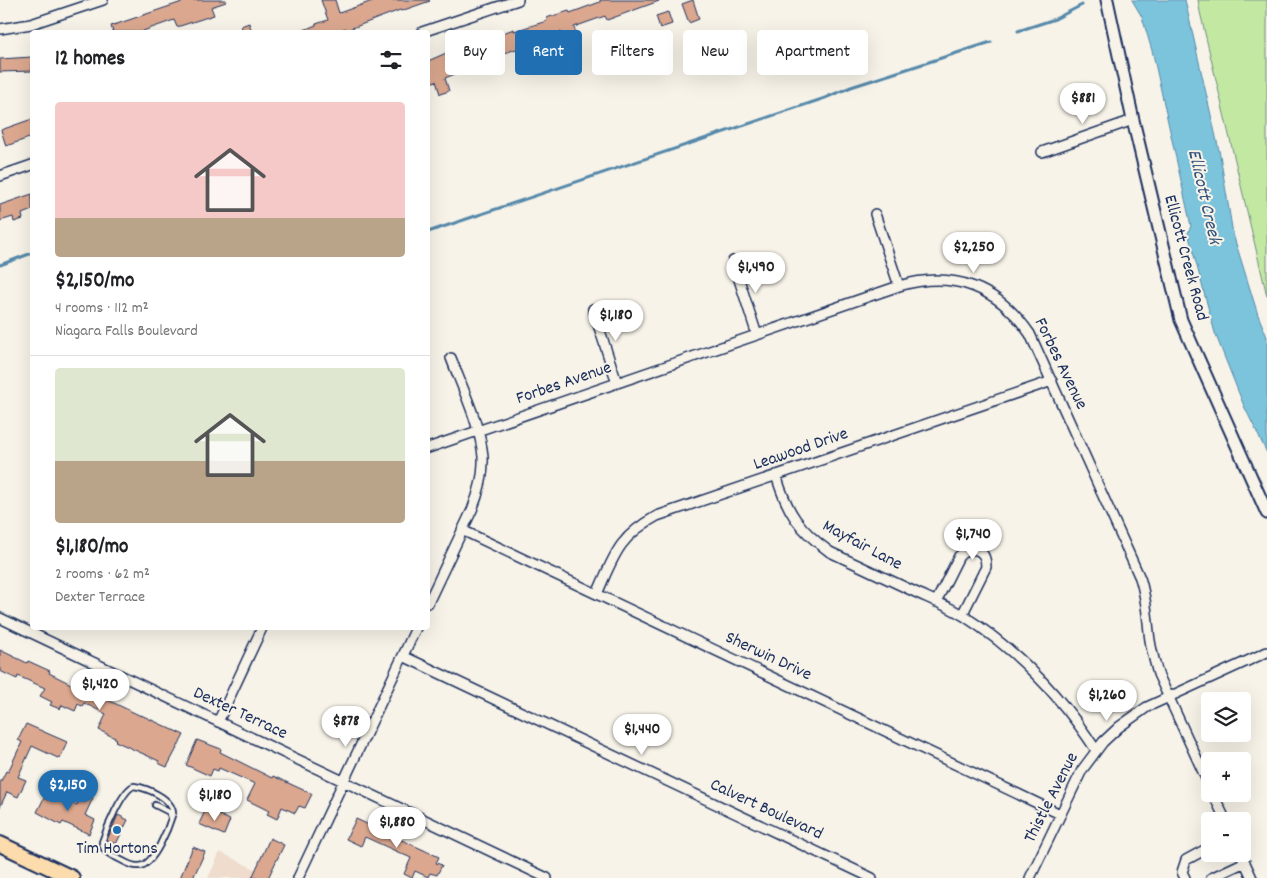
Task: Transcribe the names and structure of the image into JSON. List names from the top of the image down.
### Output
{
  "streets": {
    "street": [
      "Ellicott Creek Road",
      "Forbes Avenue",
      "Leawood Drive",
      "Mayfair Lane",
      "Sherwin Drive",
      "Dexter Terrace",
      "Thistle Avenue",
      "Calvert Boulevard"
    ]
  },
  "crossings": [
    ["Forbes Avenue", "Leawood Drive"],
    ["Forbes Avenue", "Thistle Avenue"],
    ["Leawood Drive", "Mayfair Lane"],
    ["Leawood Drive", "Sherwin Drive"],
    ["Mayfair Lane", "Thistle Avenue"],
    ["Sherwin Drive", "Thistle Avenue"]
  ],
  "water": ["Ellicott Creek"],
  "places": ["Tim Hortons"],
  "page": {
    "chip": [
      "Buy",
      "Rent",
      "Filters",
      "New",
      "Apartment"
    ],
    "heading": "12 homes",
    "price": [
      "$881",
      "$2,250",
      "$1,490",
      "$1,180",
      "$1,740",
      "$1,420",
      "$1,260",
      "$878",
      "$1,440",
      "$2,150",
      "$1,180",
      "$1,880"
    ],
    "list": [
      {
        "name": "$2,150/mo",
        "note": "4 rooms · 112 m² · Niagara Falls Boulevard"
      },
      {
        "name": "$1,180/mo",
        "note": "2 rooms · 62 m² · Dexter Terrace"
      }
    ],
    "map_buttons": ["+", "−"]
  }
}
